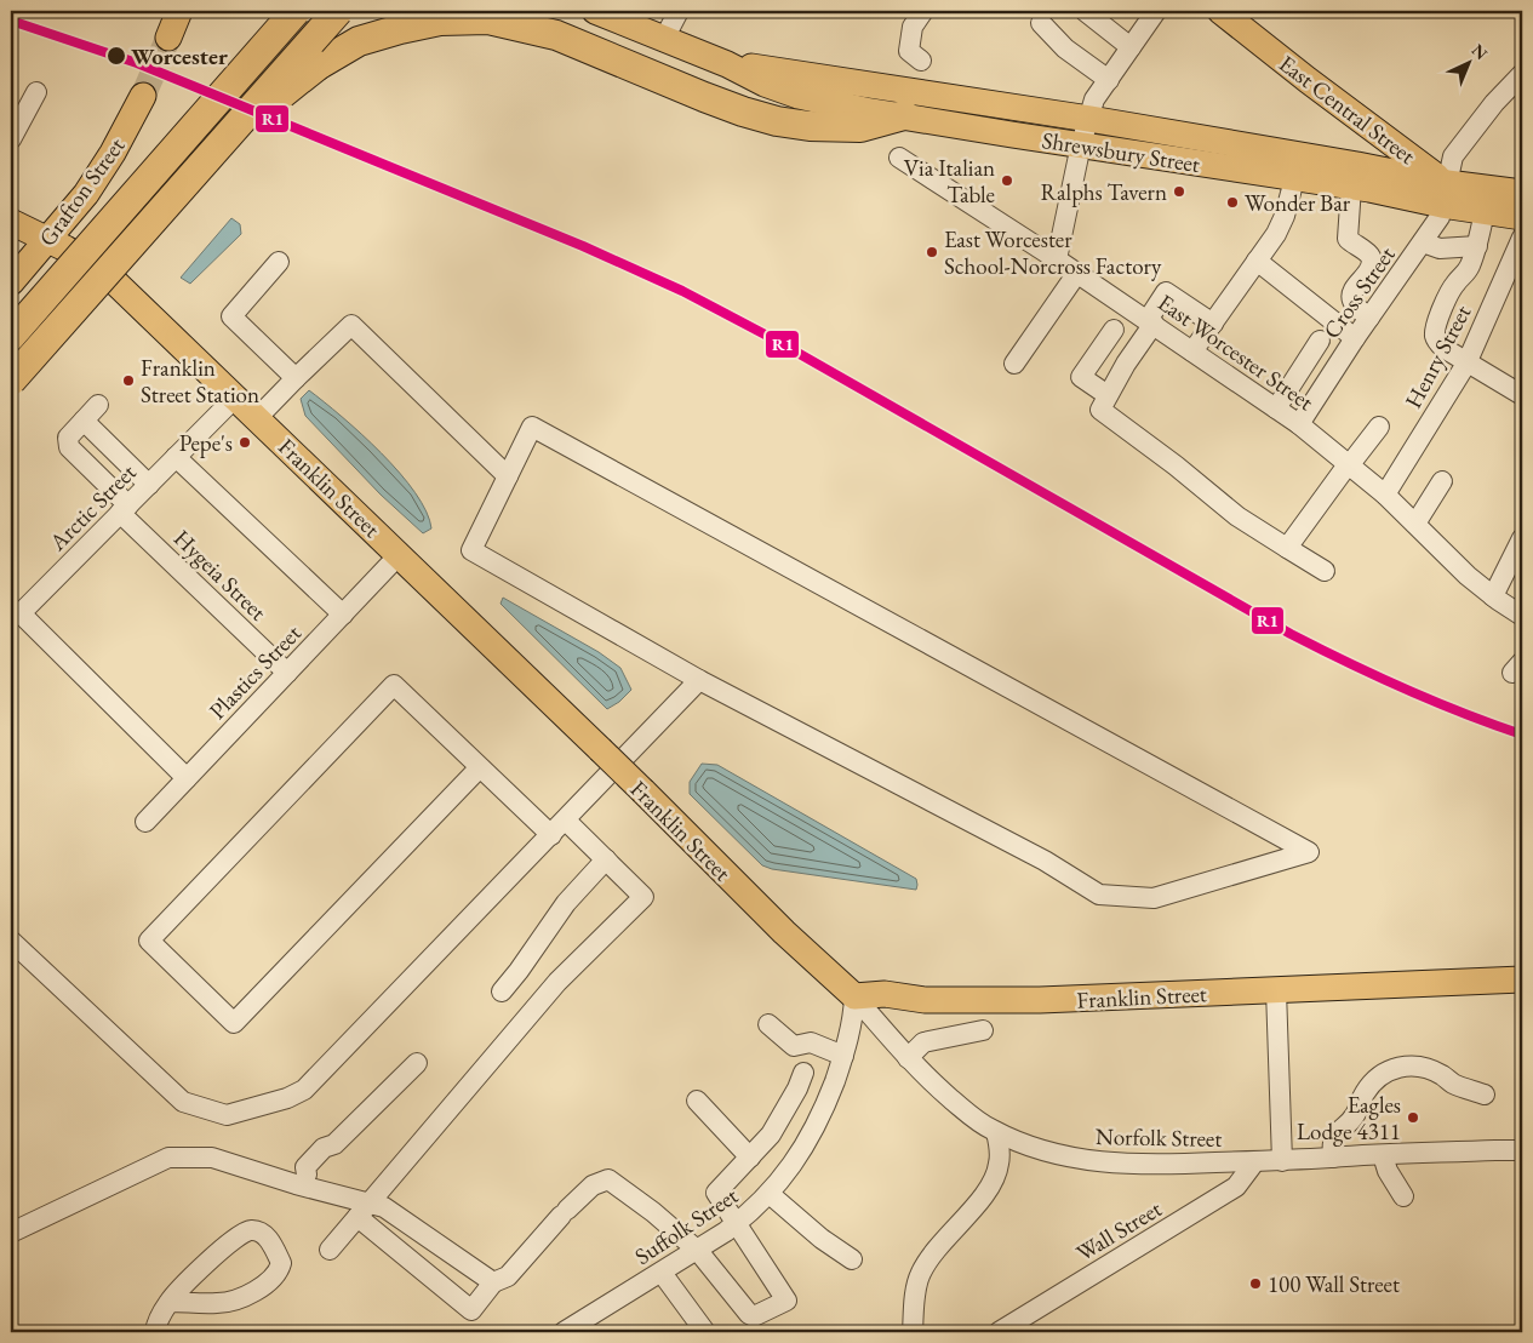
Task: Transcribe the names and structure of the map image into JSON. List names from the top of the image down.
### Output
{
  "streets": {
    "main road": [
      "East Central Street",
      "Shrewsbury Street",
      "Grafton Street",
      "Franklin Street"
    ],
    "street": [
      "Cross Street",
      "East Worcester Street",
      "Henry Street",
      "Arctic Street",
      "Hygeia Street",
      "Plastics Street",
      "Norfolk Street",
      "Suffolk Street",
      "Wall Street"
    ]
  },
  "crossings": [
    ["East Central Street", "Shrewsbury Street"],
    ["East Central Street", "Cross Street"],
    ["Shrewsbury Street", "Cross Street"],
    ["Grafton Street", "Franklin Street"],
    ["Cross Street", "East Worcester Street"],
    ["East Worcester Street", "Henry Street"],
    ["Franklin Street", "Arctic Street"],
    ["Franklin Street", "Plastics Street"],
    ["Franklin Street", "Norfolk Street"],
    ["Franklin Street", "Suffolk Street"],
    ["Arctic Street", "Hygeia Street"],
    ["Arctic Street", "Plastics Street"],
    ["Hygeia Street", "Plastics Street"],
    ["Norfolk Street", "Suffolk Street"],
    ["Norfolk Street", "Wall Street"]
  ],
  "places": [
    "Worcester",
    "Via Italian Table",
    "Ralphs Tavern",
    "Wonder Bar",
    "East Worcester School-Norcross Factory",
    "Franklin Street Station",
    "Pepe's",
    "Eagles Lodge 4311",
    "100 Wall Street"
  ],
  "lines": ["transit line R1"],
  "north": "top right"
}
